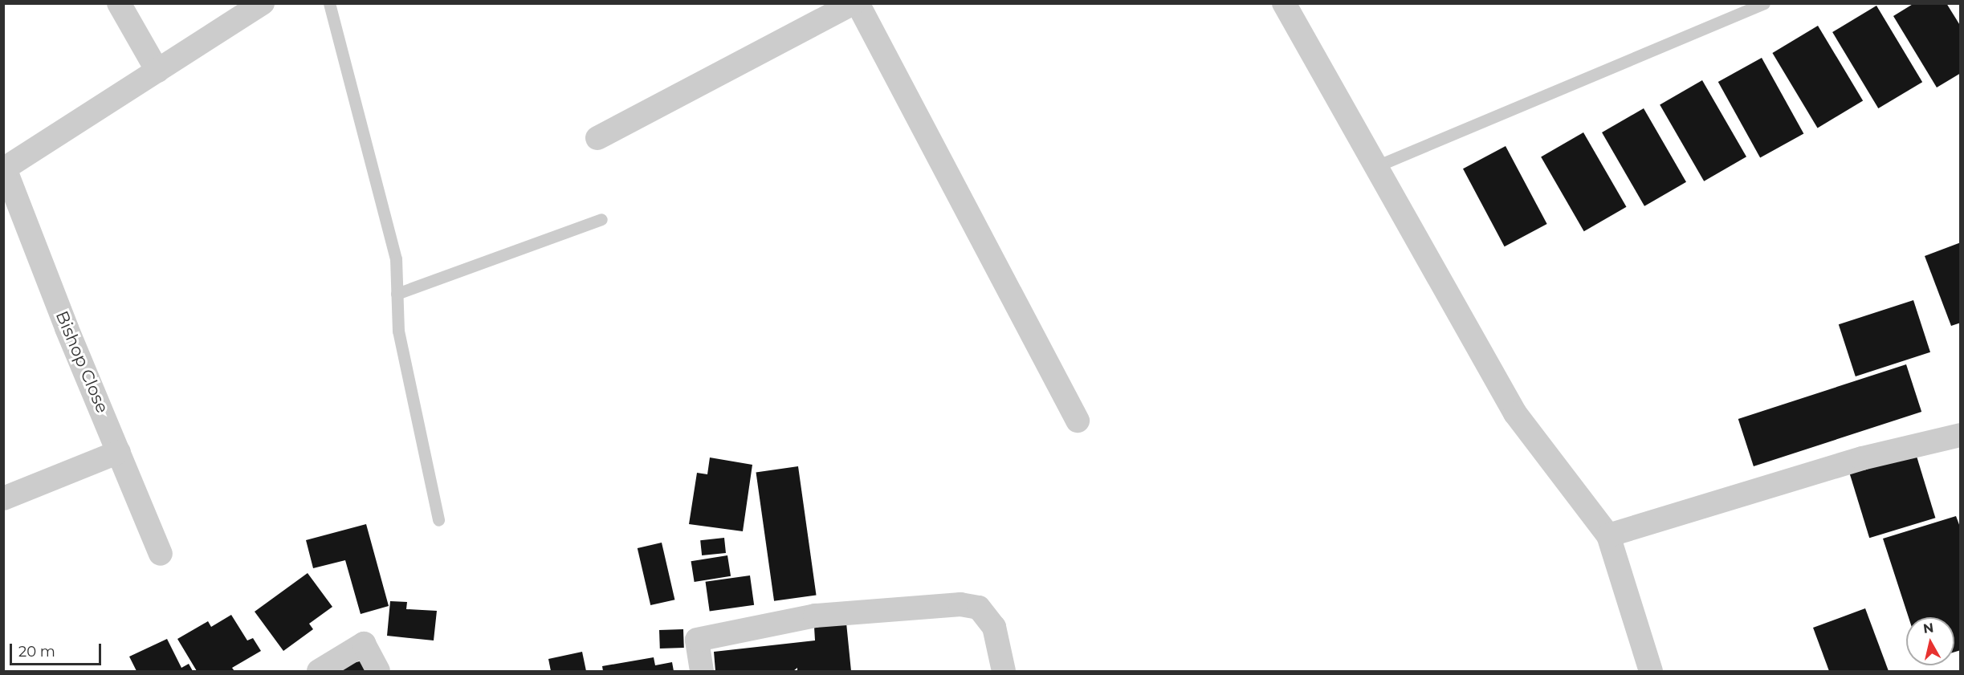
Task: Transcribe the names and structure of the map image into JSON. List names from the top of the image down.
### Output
{
  "streets": {
    "street": ["Bishop Close"]
  },
  "scale_bar": "20 m",
  "north": "top"
}
